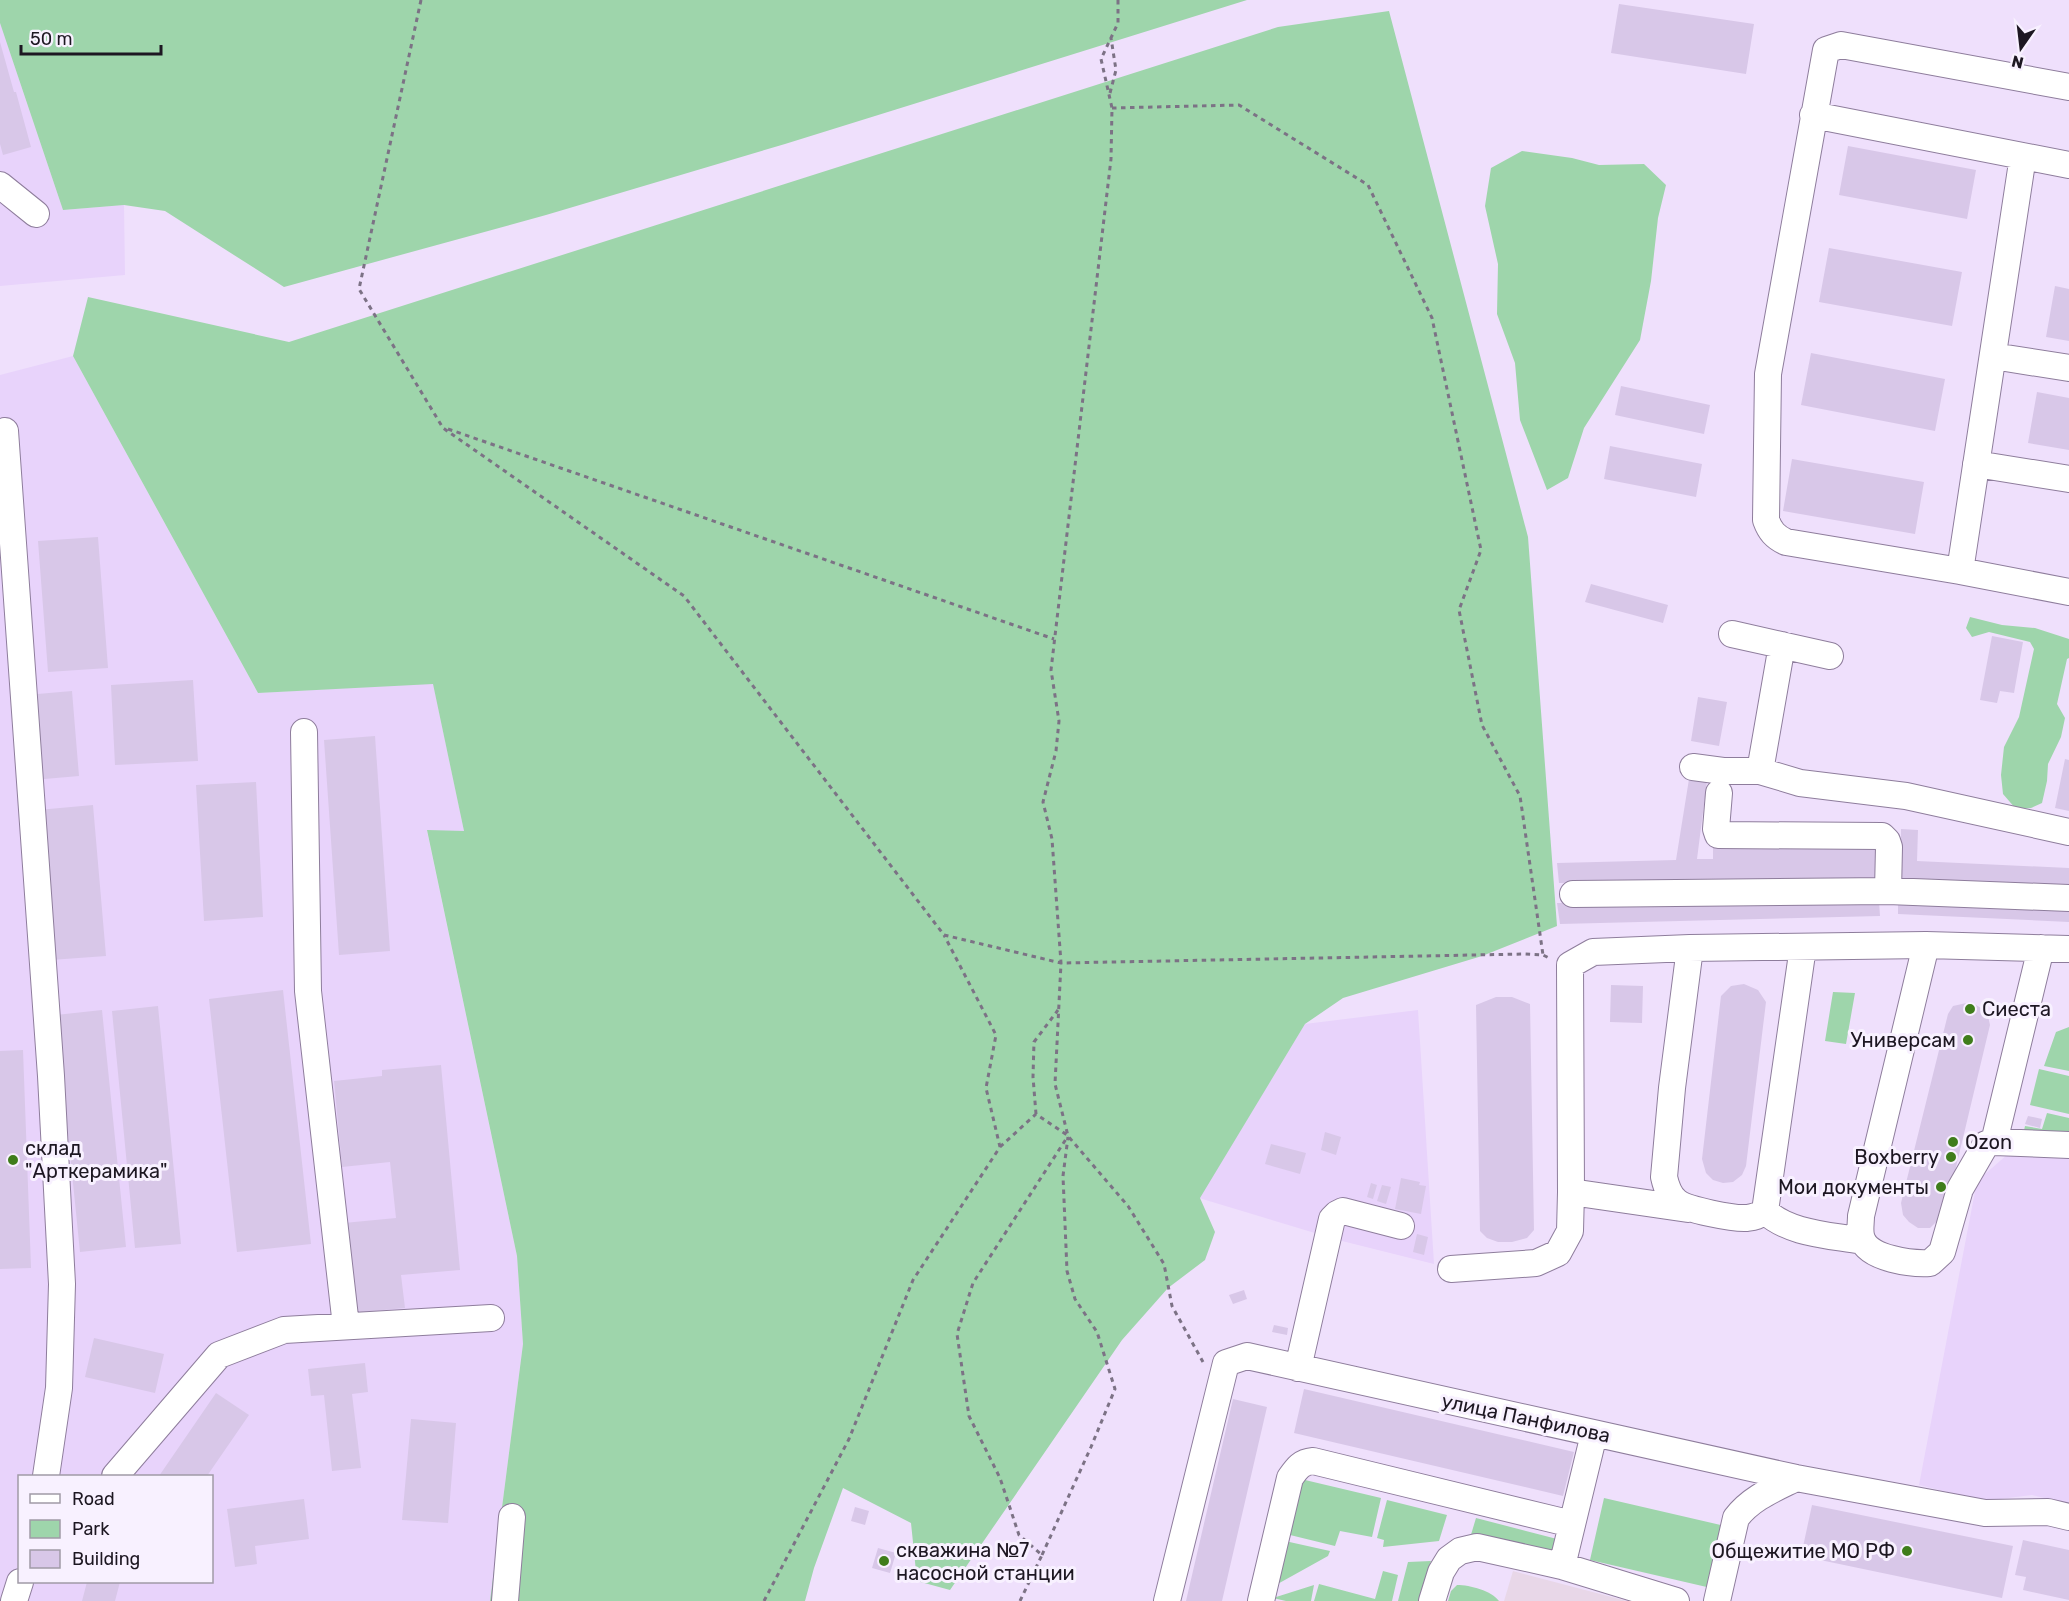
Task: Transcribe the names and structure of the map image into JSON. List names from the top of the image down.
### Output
{
  "streets": {
    "street": ["улица Панфилова"]
  },
  "places": [
    "Сиеста",
    "Универсам",
    "Ozon",
    "Boxberry",
    "склад \"Арткерамика\"",
    "Мои документы",
    "Общежитие МО РФ",
    "скважина №7 насосной станции"
  ],
  "legend": ["Road", "Park", "Building"],
  "scale_bar": "50 m",
  "north": "bottom"
}
